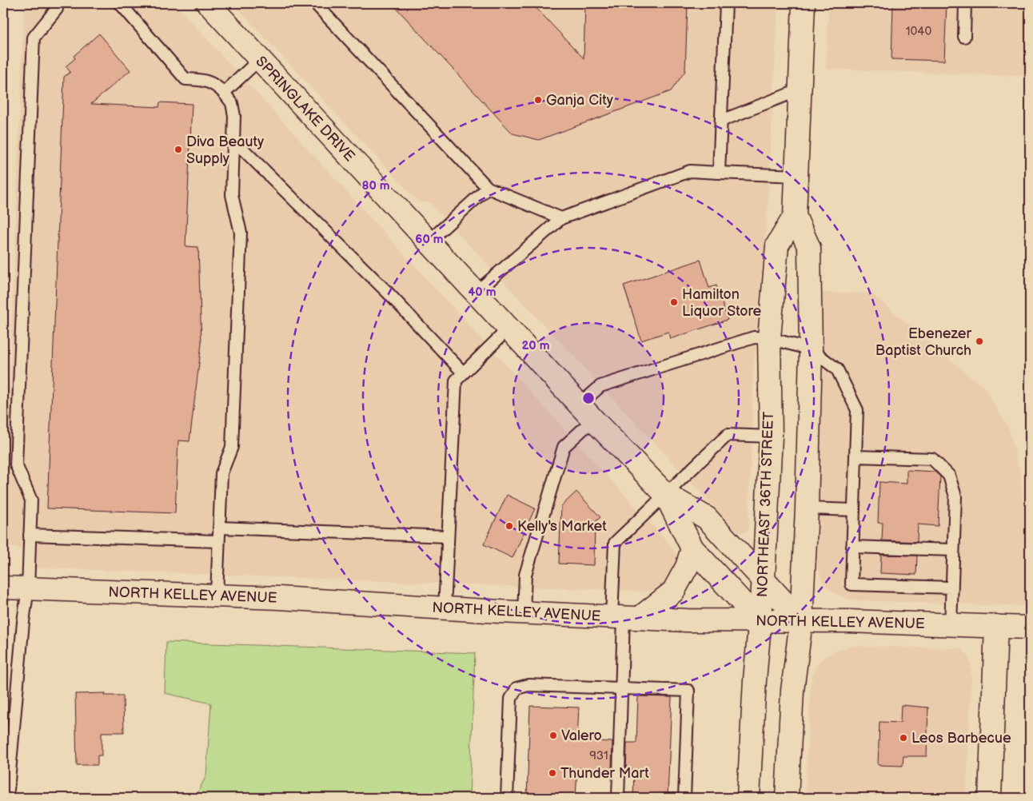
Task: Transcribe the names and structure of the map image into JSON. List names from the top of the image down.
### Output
{
  "streets": {
    "street": ["SPRINGLAKE DRIVE", "NORTHEAST 36TH STREET", "NORTH KELLEY AVENUE"]
  },
  "crossings": [
    ["SPRINGLAKE DRIVE", "NORTHEAST 36TH STREET"],
    ["SPRINGLAKE DRIVE", "NORTH KELLEY AVENUE"],
    ["NORTHEAST 36TH STREET", "NORTH KELLEY AVENUE"]
  ],
  "places": [
    "Ganja City",
    "Diva Beauty Supply",
    "Hamilton Liquor Store",
    "Ebenezer Baptist Church",
    "Kelly's Market",
    "Valero",
    "Leos Barbecue",
    "Thunder Mart"
  ],
  "house_numbers": ["1040", "931"],
  "rings": [
    "80 m",
    "60 m",
    "40 m",
    "20 m"
  ]
}
